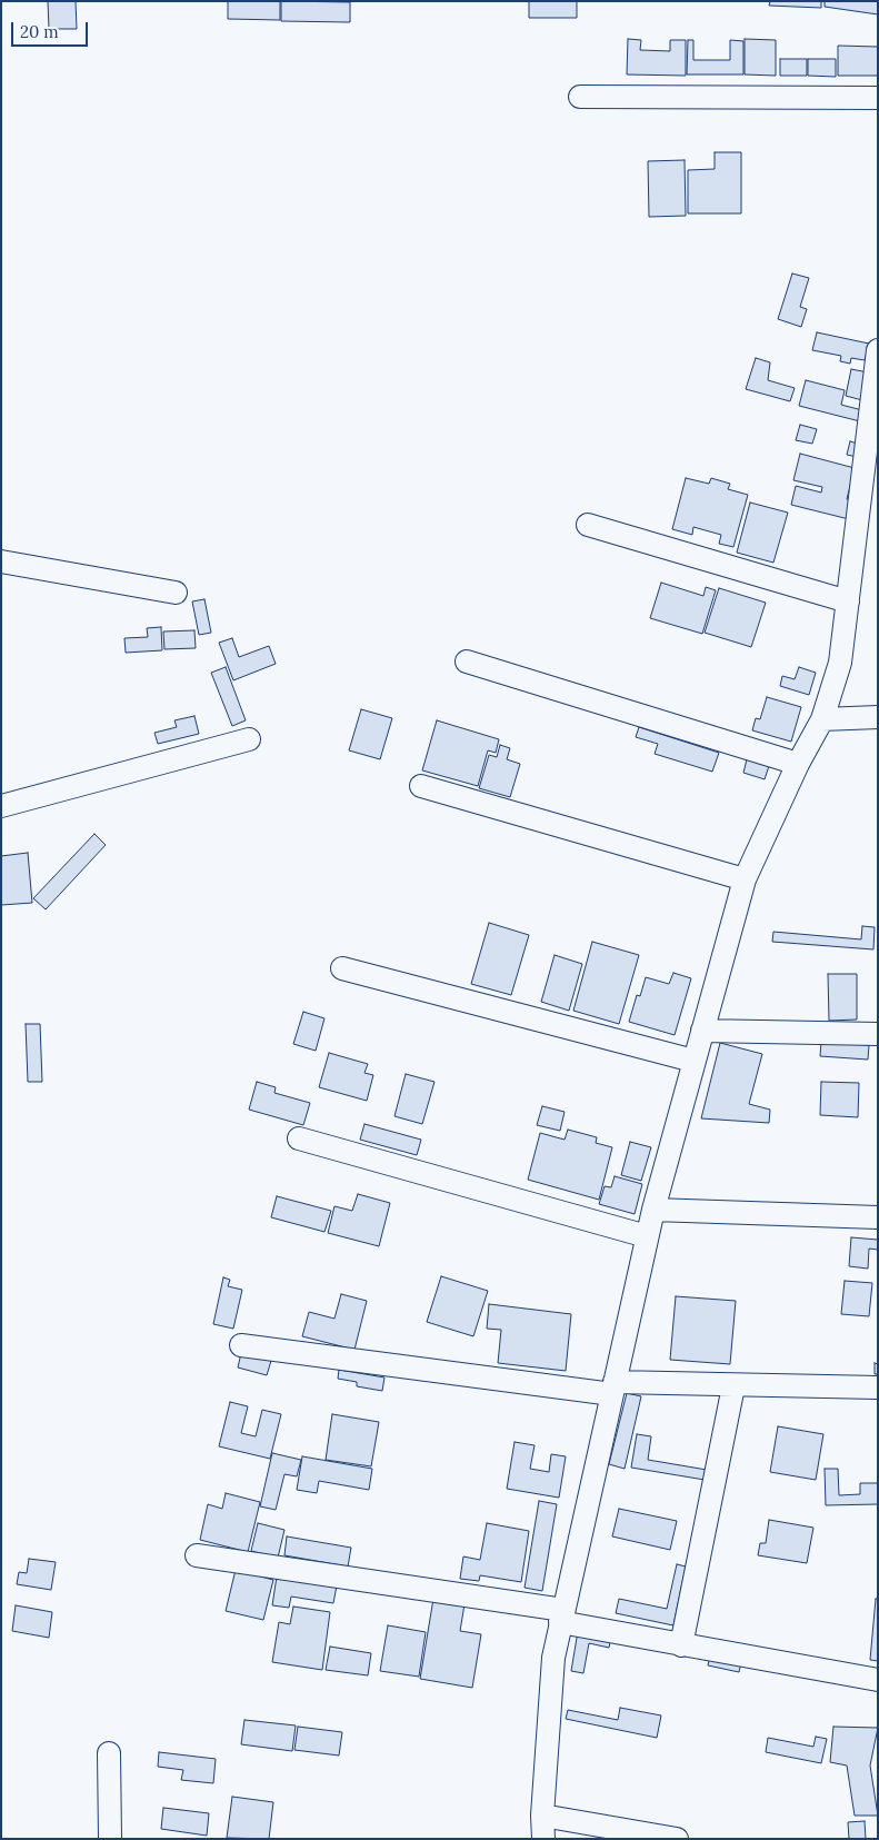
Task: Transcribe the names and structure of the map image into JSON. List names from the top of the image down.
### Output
{
  "scale_bar": "20 m"
}
